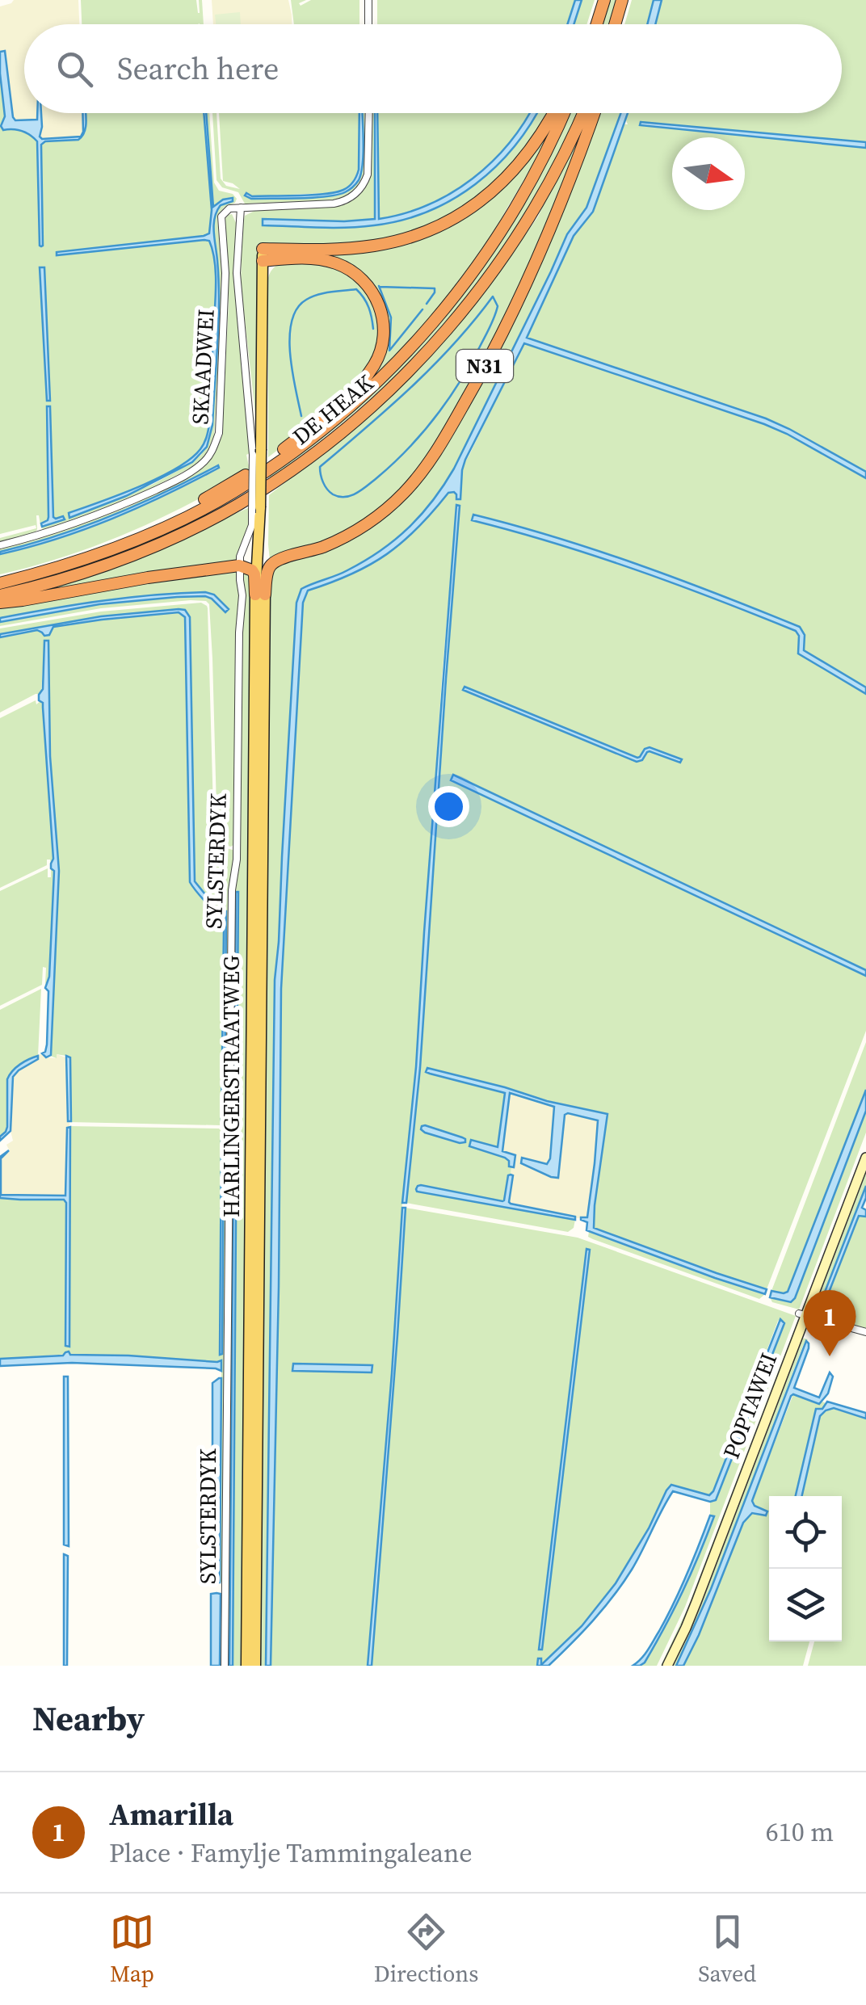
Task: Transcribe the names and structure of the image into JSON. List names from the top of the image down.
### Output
{
  "streets": {
    "highway": ["N31", "DE HEAK"],
    "main road": ["HARLINGERSTRAATWEG", "POPTAWEI"],
    "street": ["SKAADWEI", "SYLSTERDYK"]
  },
  "crossings": [
    ["N31", "HARLINGERSTRAATWEG"],
    ["SYLSTERDYK", "HARLINGERSTRAATWEG"]
  ],
  "north": "right",
  "page": {
    "search": "Search here",
    "pins": "1",
    "heading": "Nearby",
    "list": [
      {
        "mark": "1",
        "name": "Amarilla",
        "note": "Place · Famylje Tammingaleane",
        "value": "610 m"
      }
    ],
    "nav": ["Map", "Directions", "Saved"]
  }
}
